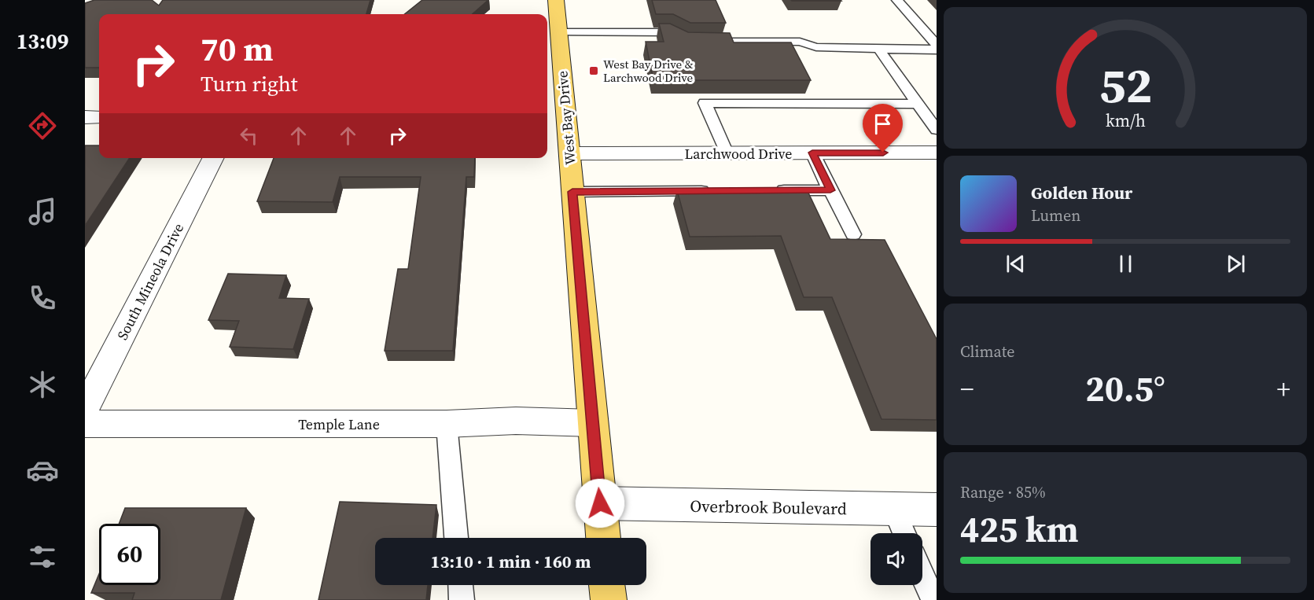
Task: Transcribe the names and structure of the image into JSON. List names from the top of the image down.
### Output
{
  "streets": {
    "main road": ["West Bay Drive"],
    "street": [
      "Larchwood Drive",
      "South Mineola Drive",
      "Temple Lane",
      "Overbrook Boulevard"
    ]
  },
  "crossings": [
    ["West Bay Drive", "Larchwood Drive"],
    ["West Bay Drive", "Temple Lane"],
    ["West Bay Drive", "Overbrook Boulevard"]
  ],
  "places": {
    "transit": ["West Bay Drive & Larchwood Drive"]
  },
  "page": {
    "tabs": "13:09",
    "turn": ["70 m", "Turn right"],
    "song": ["Golden Hour", "Lumen"],
    "tile": [
      "Climate",
      ["Range · 85%", "425 km"]
    ],
    "heat": ["−", "20.5°", "+"],
    "limit": "60",
    "trip": "13:10 · 1 min · 160 m",
    "gauge": ["52", "km/h"]
  }
}
